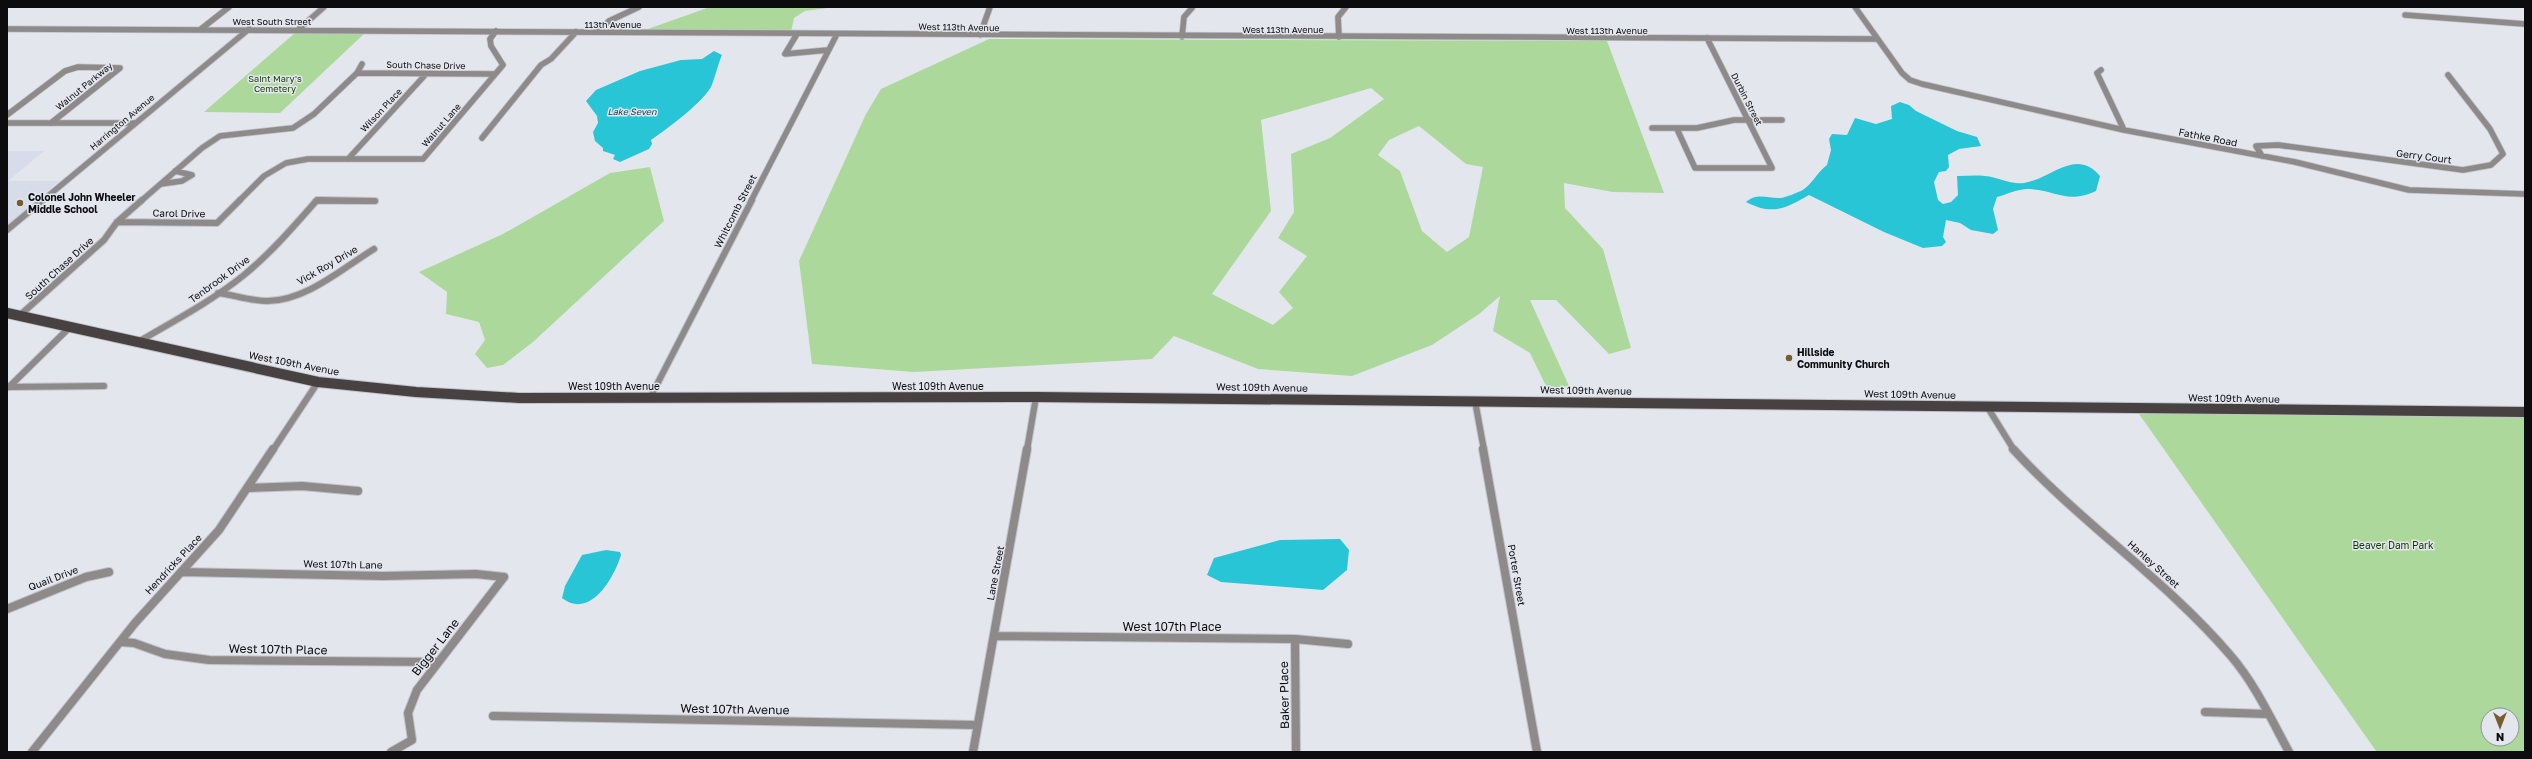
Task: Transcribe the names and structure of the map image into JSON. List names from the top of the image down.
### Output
{
  "streets": {
    "main road": ["West 109th Avenue"],
    "street": [
      "West South Street",
      "113th Avenue",
      "West 113th Avenue",
      "South Chase Drive",
      "Walnut Parkway",
      "Durbin Street",
      "Wilson Place",
      "Harrington Avenue",
      "Walnut Lane",
      "Fathke Road",
      "Gerry Court",
      "Whitcomb Street",
      "Carol Drive",
      "Vick Roy Drive",
      "Tenbrook Drive",
      "Hendricks Place",
      "West 107th Lane",
      "Hanley Street",
      "Lane Street",
      "Porter Street",
      "Quail Drive",
      "West 107th Place",
      "Bigger Lane",
      "Baker Place",
      "West 107th Avenue"
    ]
  },
  "crossings": [
    ["West South Street", "113th Avenue"],
    ["West South Street", "Harrington Avenue"],
    ["West South Street", "Walnut Lane"],
    ["113th Avenue", "West 113th Avenue"],
    ["West 113th Avenue", "Durbin Street"],
    ["West 113th Avenue", "Fathke Road"],
    ["West 113th Avenue", "Whitcomb Street"],
    ["South Chase Drive", "Wilson Place"],
    ["South Chase Drive", "Walnut Lane"],
    ["South Chase Drive", "Carol Drive"],
    ["South Chase Drive", "West 109th Avenue"],
    ["Wilson Place", "Walnut Lane"],
    ["Walnut Lane", "Carol Drive"],
    ["Fathke Road", "Gerry Court"],
    ["Whitcomb Street", "West 109th Avenue"],
    ["Vick Roy Drive", "Tenbrook Drive"],
    ["Tenbrook Drive", "West 109th Avenue"],
    ["West 109th Avenue", "Hendricks Place"],
    ["West 109th Avenue", "Hanley Street"],
    ["West 109th Avenue", "Lane Street"],
    ["West 109th Avenue", "Porter Street"],
    ["Hendricks Place", "West 107th Lane"],
    ["Hendricks Place", "West 107th Place"],
    ["West 107th Lane", "Bigger Lane"],
    ["Lane Street", "West 107th Place"],
    ["Lane Street", "West 107th Avenue"],
    ["West 107th Place", "Bigger Lane"],
    ["West 107th Place", "Baker Place"]
  ],
  "water": ["Lake Seven"],
  "parks": ["Saint Mary's Cemetery", "Beaver Dam Park"],
  "places": ["Colonel John Wheeler Middle School", "Hillside Community Church"],
  "north": "bottom"
}
